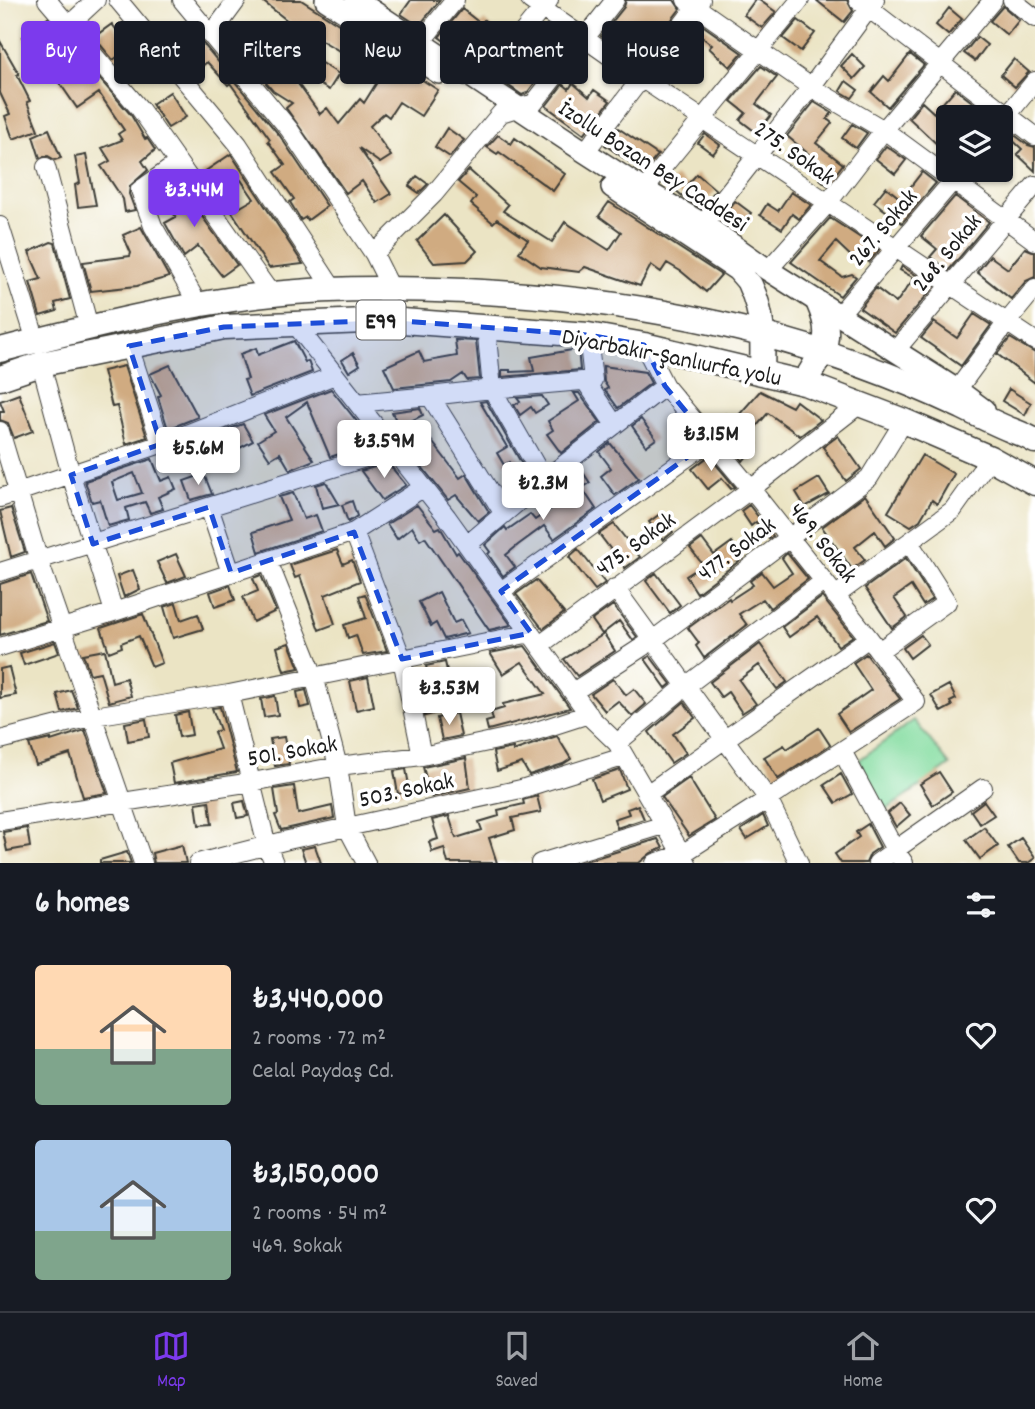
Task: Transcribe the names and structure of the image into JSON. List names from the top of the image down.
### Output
{
  "streets": {
    "highway": ["E99", "Diyarbakır-Şanlıurfa yolu"],
    "main road": ["İzollu Bozan Bey Caddesi"],
    "street": [
      "275. Sokak",
      "267. Sokak",
      "268. Sokak",
      "469. Sokak",
      "475. Sokak",
      "477. Sokak",
      "501. Sokak",
      "503. Sokak"
    ]
  },
  "crossings": [
    ["275. Sokak", "267. Sokak"],
    ["275. Sokak", "268. Sokak"],
    ["İzollu Bozan Bey Caddesi", "267. Sokak"],
    ["İzollu Bozan Bey Caddesi", "268. Sokak"],
    ["İzollu Bozan Bey Caddesi", "Diyarbakır-Şanlıurfa yolu"],
    ["Diyarbakır-Şanlıurfa yolu", "469. Sokak"],
    ["Diyarbakır-Şanlıurfa yolu", "475. Sokak"],
    ["Diyarbakır-Şanlıurfa yolu", "477. Sokak"],
    ["469. Sokak", "475. Sokak"],
    ["469. Sokak", "477. Sokak"]
  ],
  "page": {
    "chip": [
      "Buy",
      "Rent",
      "Filters",
      "New",
      "Apartment",
      "House"
    ],
    "price": [
      "₺3.44M",
      "₺3.15M",
      "₺3.59M",
      "₺5.6M",
      "₺2.3M",
      "₺3.53M"
    ],
    "heading": "6 homes",
    "list": [
      {
        "name": "₺3,440,000",
        "note": "2 rooms · 72 m² · Celal Paydaş Cd."
      },
      {
        "name": "₺3,150,000",
        "note": "2 rooms · 54 m² · 469. Sokak"
      }
    ],
    "tabs": ["Map", "Saved", "Home"]
  }
}
